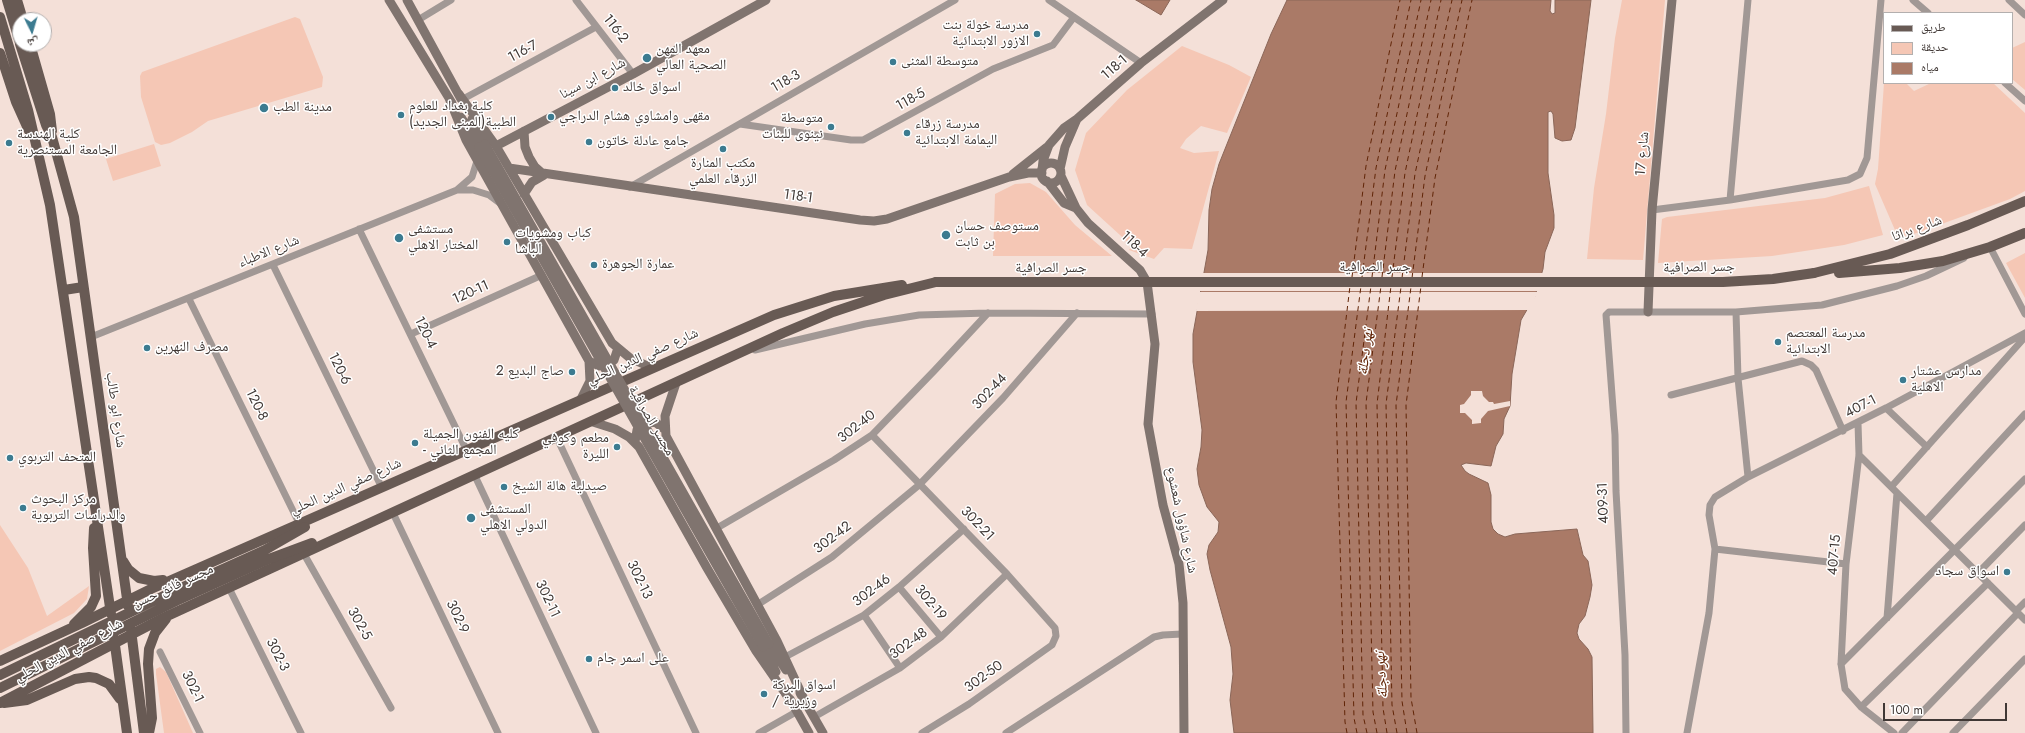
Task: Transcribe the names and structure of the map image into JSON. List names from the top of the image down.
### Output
{
  "streets": {
    "main road": [
      "118-1",
      "شارع ابن سينا",
      "شارع 17",
      "شارع براثا",
      "118-4",
      "جسر الصرافية",
      "شارع صفي الدين الحلي",
      "شارع ابو طالب",
      "مجسر الصرافية",
      "شارع شاؤول شعشوع",
      "مجسر فائق حسن"
    ],
    "street": [
      "116-2",
      "116-7",
      "118-3",
      "118-5",
      "شارع الاطباء",
      "120-11",
      "120-4",
      "120-6",
      "302-44",
      "120-8",
      "407-1",
      "302-40",
      "409-31",
      "302-21",
      "302-42",
      "407-15",
      "302-13",
      "302-46",
      "302-11",
      "302-19",
      "302-9",
      "302-5",
      "302-48",
      "302-3",
      "302-50",
      "302-1"
    ]
  },
  "crossings": [
    ["116-2", "116-7"],
    ["116-2", "شارع ابن سينا"],
    ["118-1", "118-3"],
    ["118-1", "118-4"],
    ["118-3", "118-5"],
    ["شارع 17", "409-31"],
    ["شارع براثا", "جسر الصرافية"],
    ["118-4", "شارع شاؤول شعشوع"],
    ["شارع الاطباء", "120-4"],
    ["شارع الاطباء", "120-6"],
    ["شارع الاطباء", "120-8"],
    ["شارع الاطباء", "شارع ابو طالب"],
    ["جسر الصرافية", "شارع صفي الدين الحلي"],
    ["120-11", "120-4"],
    ["120-4", "شارع صفي الدين الحلي"],
    ["شارع صفي الدين الحلي", "120-6"],
    ["شارع صفي الدين الحلي", "120-8"],
    ["شارع صفي الدين الحلي", "شارع ابو طالب"],
    ["شارع صفي الدين الحلي", "302-13"],
    ["شارع صفي الدين الحلي", "مجسر فائق حسن"],
    ["شارع صفي الدين الحلي", "302-11"],
    ["شارع صفي الدين الحلي", "302-9"],
    ["شارع صفي الدين الحلي", "302-5"],
    ["شارع صفي الدين الحلي", "302-3"],
    ["302-44", "302-21"],
    ["302-44", "302-42"],
    ["120-8", "مجسر فائق حسن"],
    ["407-1", "407-15"],
    ["302-40", "302-21"],
    ["302-21", "302-42"],
    ["302-21", "302-46"],
    ["302-21", "302-48"],
    ["302-21", "302-50"],
    ["302-46", "302-19"],
    ["302-19", "302-48"]
  ],
  "water": ["نهر دجلة"],
  "places": [
    "مدرسة خولة بنت الازور الابتدائية",
    "معهد المهن الصحية العالي",
    "متوسطة المثنى",
    "اسواق خالد",
    "مدينة الطب",
    "كلية بغداد للعلوم الطبية(المبنى الجديد)",
    "مقهى وامشاوي هشام الدراجي",
    "متوسطة نينوى للبنات",
    "مدرسة زرقاء اليمامة الابتدائية",
    "جامع عادلة خاتون",
    "كلية الهندسة الجامعة المستنصرية",
    "مكتب المنارة الزرقاء العلمي",
    "مستوصف حسان بن ثابت",
    "مستشفى المختار الاهلي",
    "كباب ومشويات الباشا",
    "عمارة الجوهرة",
    "مدرسة المعتصم الابتدائية",
    "مصرف النهرين",
    "صاج البديع 2",
    "مدارس عشتار الاهلية",
    "كليه الفنون الجميلة - المجمع الثاني",
    "مطعم وكوفي الليرة",
    "المتحف التربوي",
    "صيدلية هالة الشيخ",
    "مركز البحوث والدراسات التربوية",
    "المستشفى الدولي الاهلي",
    "اسواق سجاد",
    "علی اسمر جام",
    "اسواق البركة / وزيرية"
  ],
  "legend": ["طريق", "حديقة", "مياه"],
  "scale_bar": "100 m",
  "north": "bottom"
}
